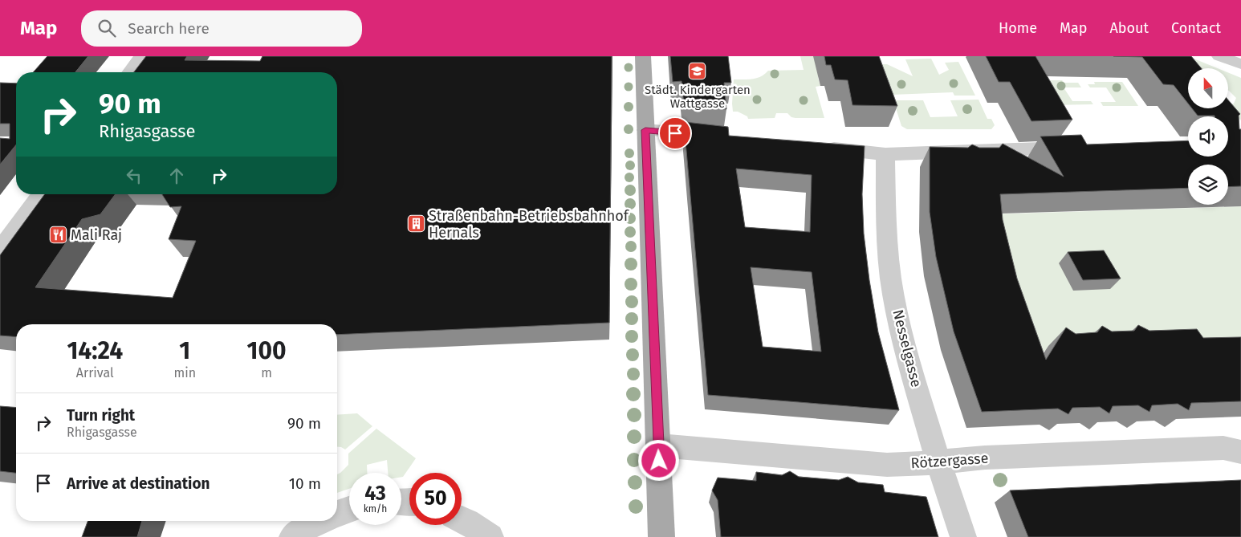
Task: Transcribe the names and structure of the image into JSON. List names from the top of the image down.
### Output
{
  "streets": {
    "street": ["Nesselgasse", "Rötzergasse"]
  },
  "crossings": [
    ["Nesselgasse", "Rötzergasse"]
  ],
  "places": {
    "school or university": ["Städt. Kindergarten Wattgasse"],
    "building": ["Straßenbahn-Betriebsbahnhof Hernals"],
    "restaurant": ["Mali Raj"]
  },
  "north": "top",
  "page": {
    "header": "Map",
    "search": "Search here",
    "nav": [
      "Home",
      "Map",
      "About",
      "Contact"
    ],
    "turn": ["90 m", "Rhigasgasse"],
    "eta": [
      "14:24",
      "Arrival",
      "1",
      "min",
      "100",
      "m"
    ],
    "list": [
      {
        "name": "Turn right",
        "note": "Rhigasgasse",
        "value": "90 m"
      },
      {
        "name": "Arrive at destination",
        "value": "10 m"
      }
    ],
    "speed": "43 km/h",
    "limit": "50"
  }
}
